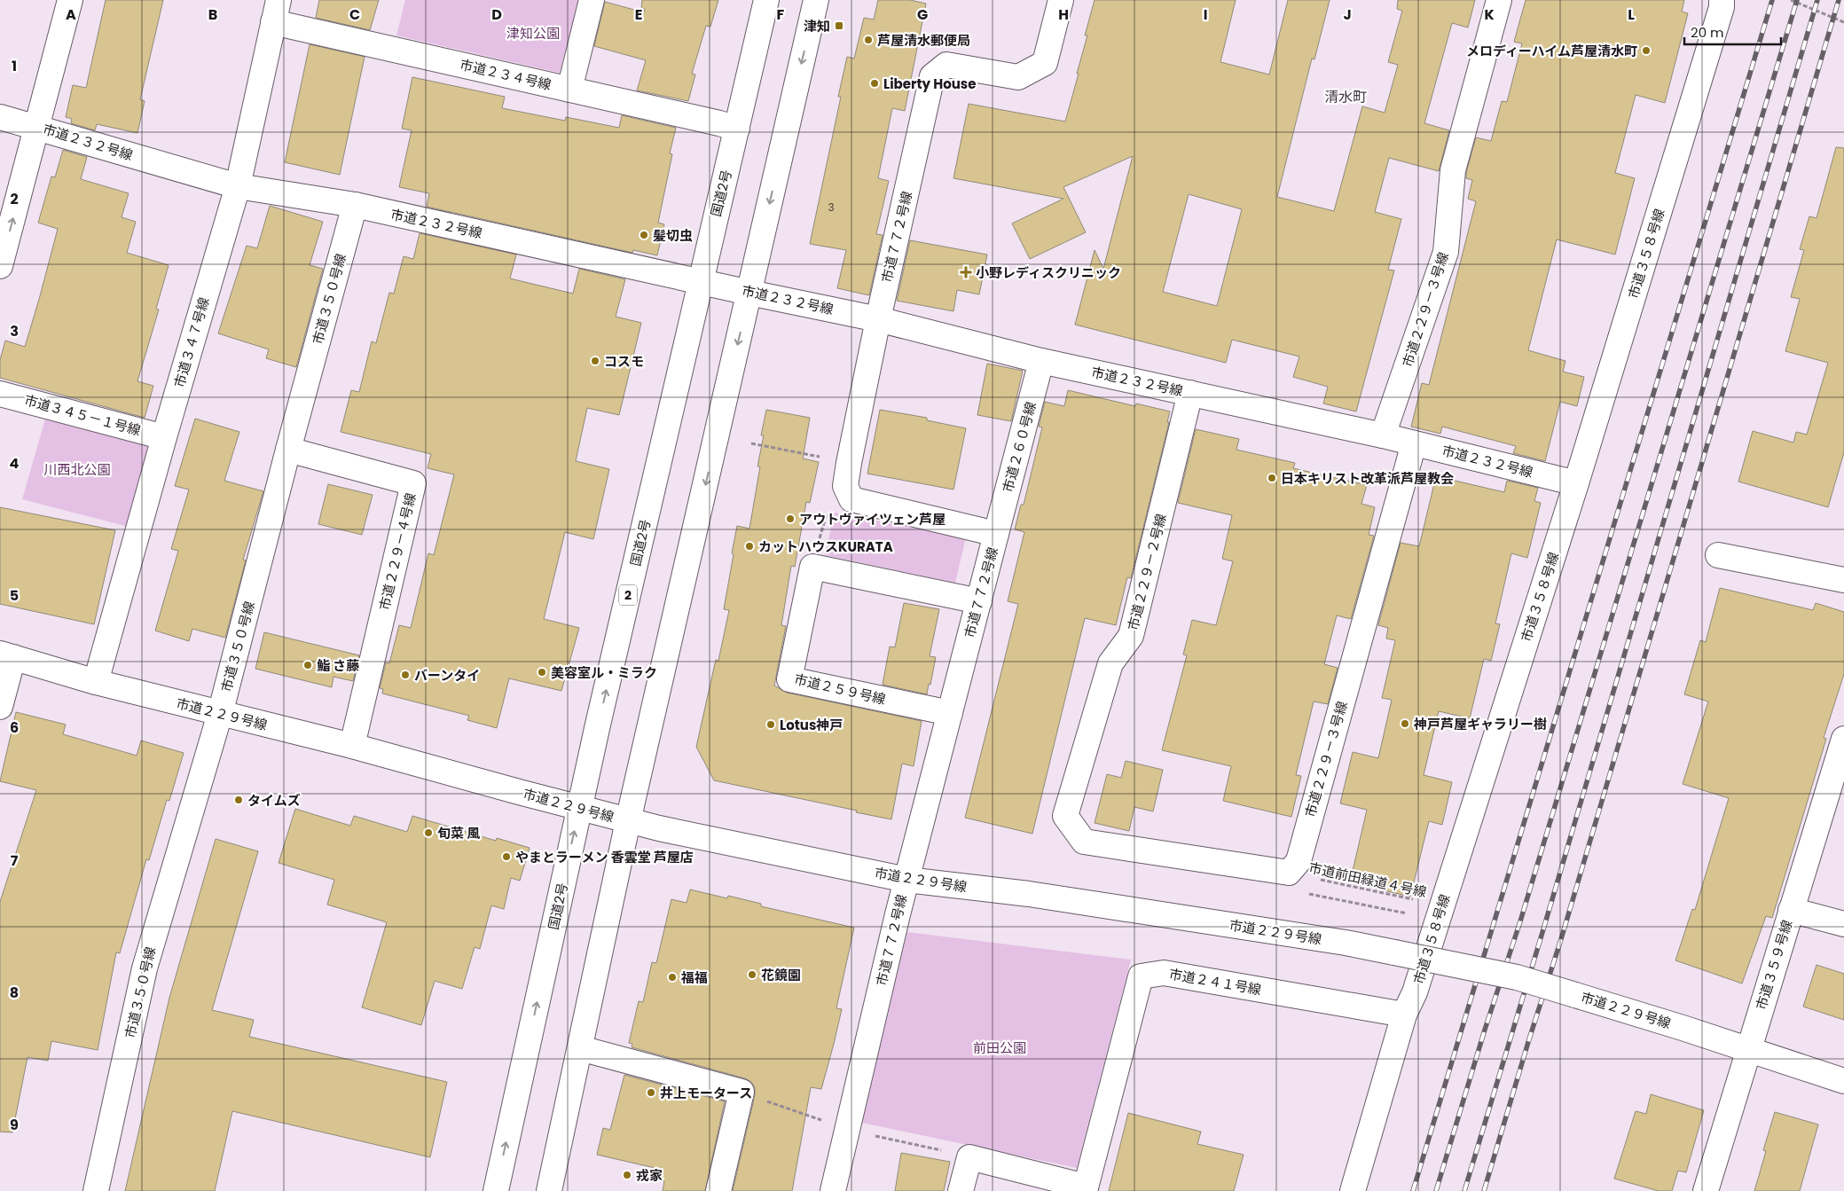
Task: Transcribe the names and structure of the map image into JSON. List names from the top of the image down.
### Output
{
  "streets": {
    "main road": [
      "市道２３４号線",
      "市道２３２号線",
      "国道2号",
      "市道７７２号線",
      "市道３５８号線",
      "市道３５０号線",
      "市道２２９－３号線",
      "市道３４７号線",
      "市道３４５－１号線",
      "市道２６０号線",
      "市道２２９－４号線",
      "市道２２９－２号線",
      "2",
      "市道２５９号線",
      "市道２２９号線",
      "市道３５９号線",
      "市道２４１号線"
    ],
    "path": ["市道前田緑道４号線"]
  },
  "crossings": [
    ["市道２３４号線", "国道2号"],
    ["市道２３４号線", "市道３４７号線"],
    ["市道２３２号線", "国道2号"],
    ["市道２３２号線", "市道７７２号線"],
    ["市道２３２号線", "市道３５８号線"],
    ["市道２３２号線", "市道３５０号線"],
    ["市道２３２号線", "市道２２９－３号線"],
    ["市道２３２号線", "市道３４７号線"],
    ["市道２３２号線", "市道２６０号線"],
    ["市道２３２号線", "市道２２９－２号線"],
    ["国道2号", "市道２２９号線"],
    ["市道７７２号線", "市道２６０号線"],
    ["市道７７２号線", "市道２５９号線"],
    ["市道７７２号線", "市道２２９号線"],
    ["市道３５８号線", "市道前田緑道４号線"],
    ["市道３５８号線", "市道２４１号線"],
    ["市道３５０号線", "市道２２９－４号線"],
    ["市道３５０号線", "市道２２９号線"],
    ["市道２２９－３号線", "市道２２９－２号線"],
    ["市道２２９－３号線", "市道前田緑道４号線"],
    ["市道３４７号線", "市道３４５－１号線"],
    ["市道３４７号線", "市道２２９号線"],
    ["市道２２９－４号線", "市道２２９号線"],
    ["市道２２９－２号線", "市道前田緑道４号線"],
    ["市道２２９号線", "市道３５９号線"]
  ],
  "districts": ["清水町"],
  "parks": ["津知公園", "川西北公園", "前田公園"],
  "places": {
    "transit": ["津知"],
    "other": [
      "芦屋清水郵便局",
      "メロディーハイム芦屋清水町",
      "Liberty House",
      "髪切虫",
      "コスモ",
      "日本キリスト改革派芦屋教会",
      "アウトヴァイツェン芦屋",
      "カットハウスKURATA",
      "鮨 さ藤",
      "美容室ル・ミラク",
      "バーンタイ",
      "神戸芦屋ギャラリー樹",
      "Lotus神戸",
      "タイムズ",
      "旬菜 風",
      "やまとラーメン 香雲堂 芦屋店",
      "花鏡園",
      "福福",
      "井上モータース",
      "戎家"
    ],
    "health": ["小野レディスクリニック"]
  },
  "house_numbers": ["3"],
  "scale_bar": "20 m",
  "grid": {
    "columns": [
      "A",
      "B",
      "C",
      "D",
      "E",
      "F",
      "G",
      "H",
      "I",
      "J",
      "K",
      "L"
    ],
    "rows": [
      "1",
      "2",
      "3",
      "4",
      "5",
      "6",
      "7",
      "8",
      "9"
    ]
  }
}
